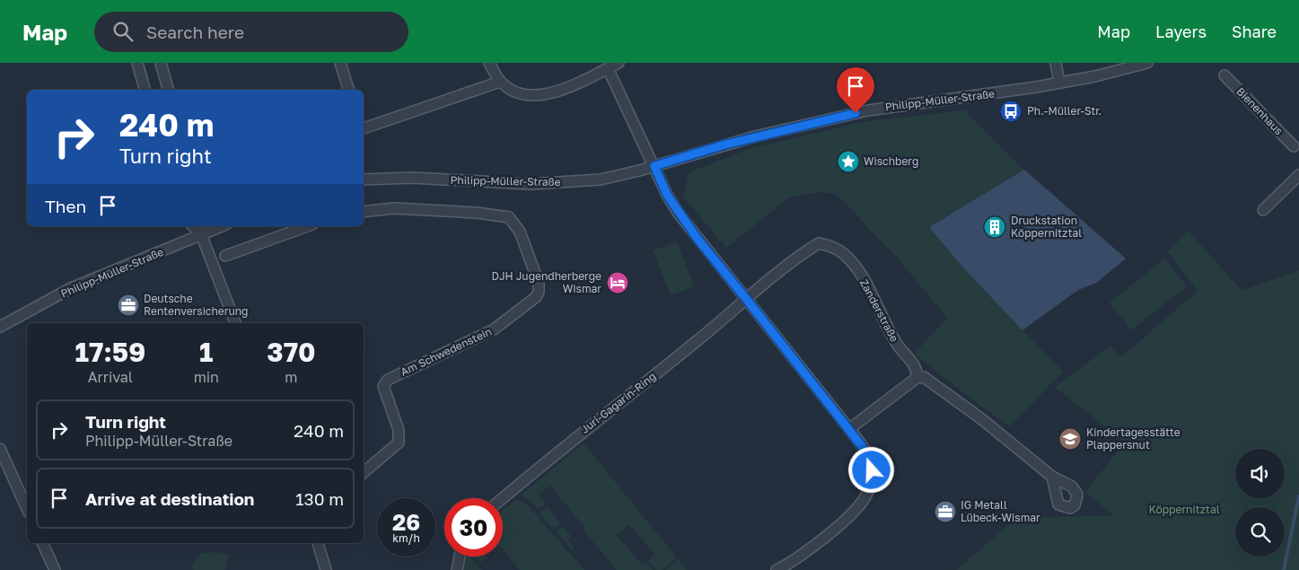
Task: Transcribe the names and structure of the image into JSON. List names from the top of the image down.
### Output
{
  "streets": {
    "street": [
      "Philipp-Müller-Straße",
      "Bienenhaus",
      "Zanderstraße",
      "Am Schwedenstein",
      "Juri-Gagarin-Ring"
    ]
  },
  "crossings": [
    ["Zanderstraße", "Juri-Gagarin-Ring"]
  ],
  "parks": ["Köppernitztal"],
  "places": {
    "bus stop": ["Ph.-Müller-Str."],
    "place": ["Wischberg"],
    "building": ["Druckstation Köppernitztal"],
    "hotel": ["DJH Jugendherberge Wismar"],
    "office": ["Deutsche Rentenversicherung", "IG Metall Lübeck-Wismar"],
    "school or university": ["Kindertagesstätte Plappersnut"]
  },
  "page": {
    "header": "Map",
    "search": "Search here",
    "nav": ["Map", "Layers", "Share"],
    "turn": ["240 m", "Turn right"],
    "then": "Then",
    "eta": [
      "17:59",
      "Arrival",
      "1",
      "min",
      "370",
      "m"
    ],
    "list": [
      {
        "name": "Turn right",
        "note": "Philipp-Müller-Straße",
        "value": "240 m"
      },
      {
        "name": "Arrive at destination",
        "value": "130 m"
      }
    ],
    "speed": "26 km/h",
    "limit": "30"
  }
}
